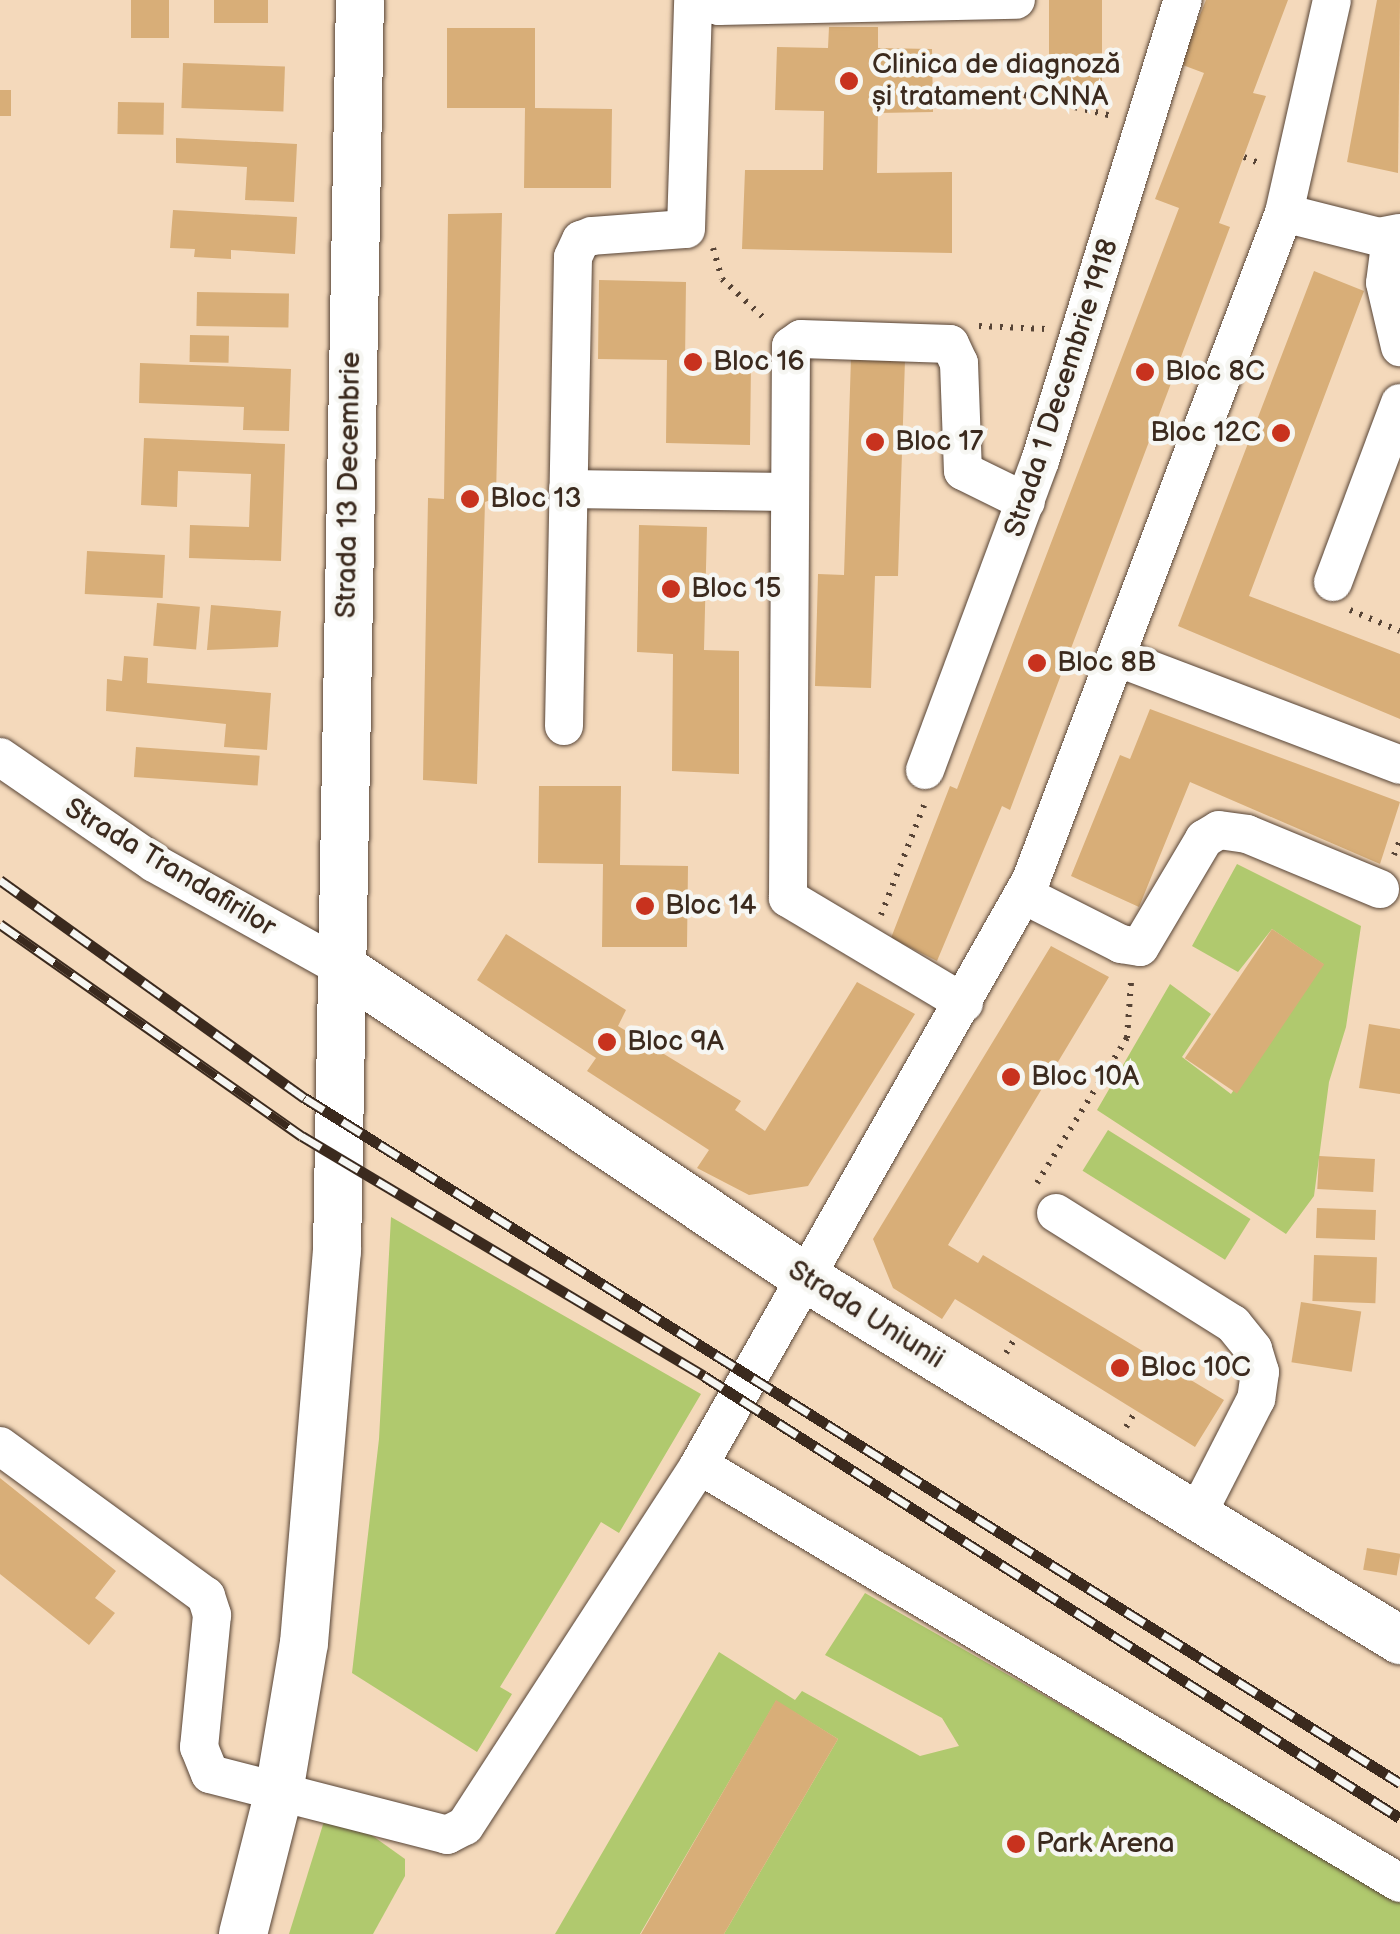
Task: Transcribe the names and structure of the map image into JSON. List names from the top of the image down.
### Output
{
  "streets": {
    "main road": ["Strada 13 Decembrie", "Strada Uniunii"],
    "street": ["Strada 1 Decembrie 1918", "Strada Trandafirilor"]
  },
  "crossings": [
    ["Strada 13 Decembrie", "Strada Trandafirilor"],
    ["Strada 13 Decembrie", "Strada Uniunii"],
    ["Strada Trandafirilor", "Strada Uniunii"]
  ],
  "places": [
    "Clinica de diagnoză și tratament CNNA",
    "Bloc 16",
    "Bloc 8C",
    "Bloc 12C",
    "Bloc 17",
    "Bloc 13",
    "Bloc 15",
    "Bloc 8B",
    "Bloc 14",
    "Bloc 9A",
    "Bloc 10A",
    "Bloc 10C",
    "Park Arena"
  ]
}
